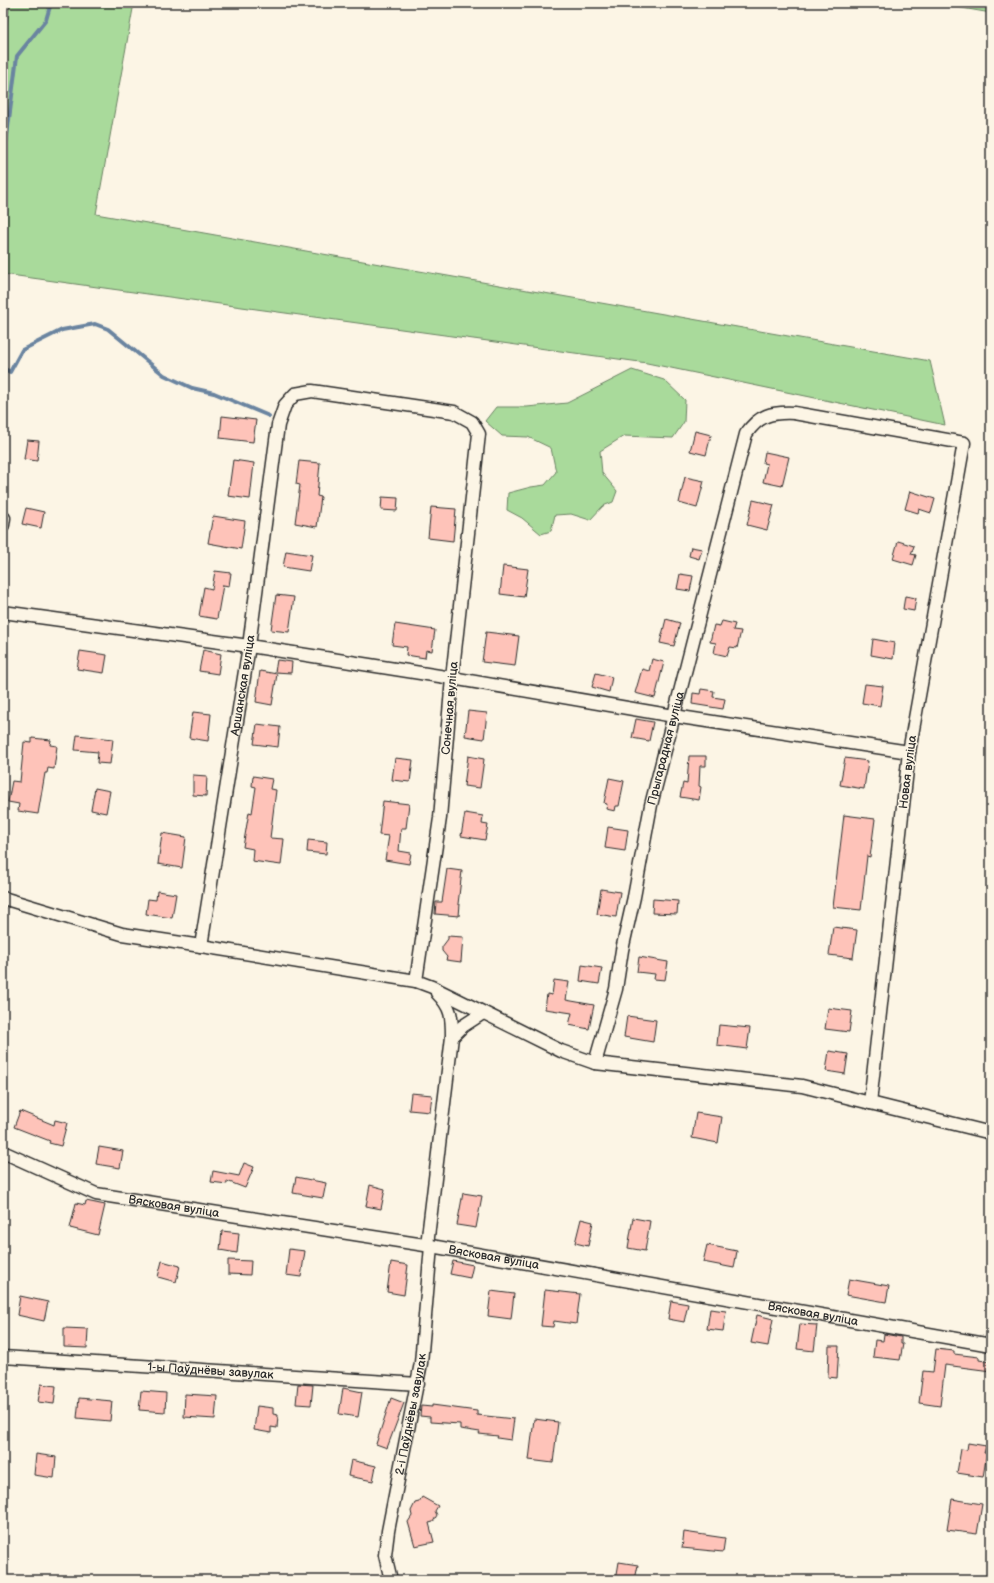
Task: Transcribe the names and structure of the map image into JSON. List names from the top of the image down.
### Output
{
  "streets": {
    "street": [
      "Аршанская вуліца",
      "Сонечная вуліца",
      "Прыгарадная вуліца",
      "Новая вуліца",
      "Вясковая вуліца",
      "1-ы Паўднёвы завулак",
      "2-і Паўднёвы завулак"
    ]
  },
  "crossings": [
    ["Аршанская вуліца", "Сонечная вуліца"],
    ["Прыгарадная вуліца", "Новая вуліца"],
    ["Вясковая вуліца", "2-і Паўднёвы завулак"],
    ["1-ы Паўднёвы завулак", "2-і Паўднёвы завулак"]
  ]
}
